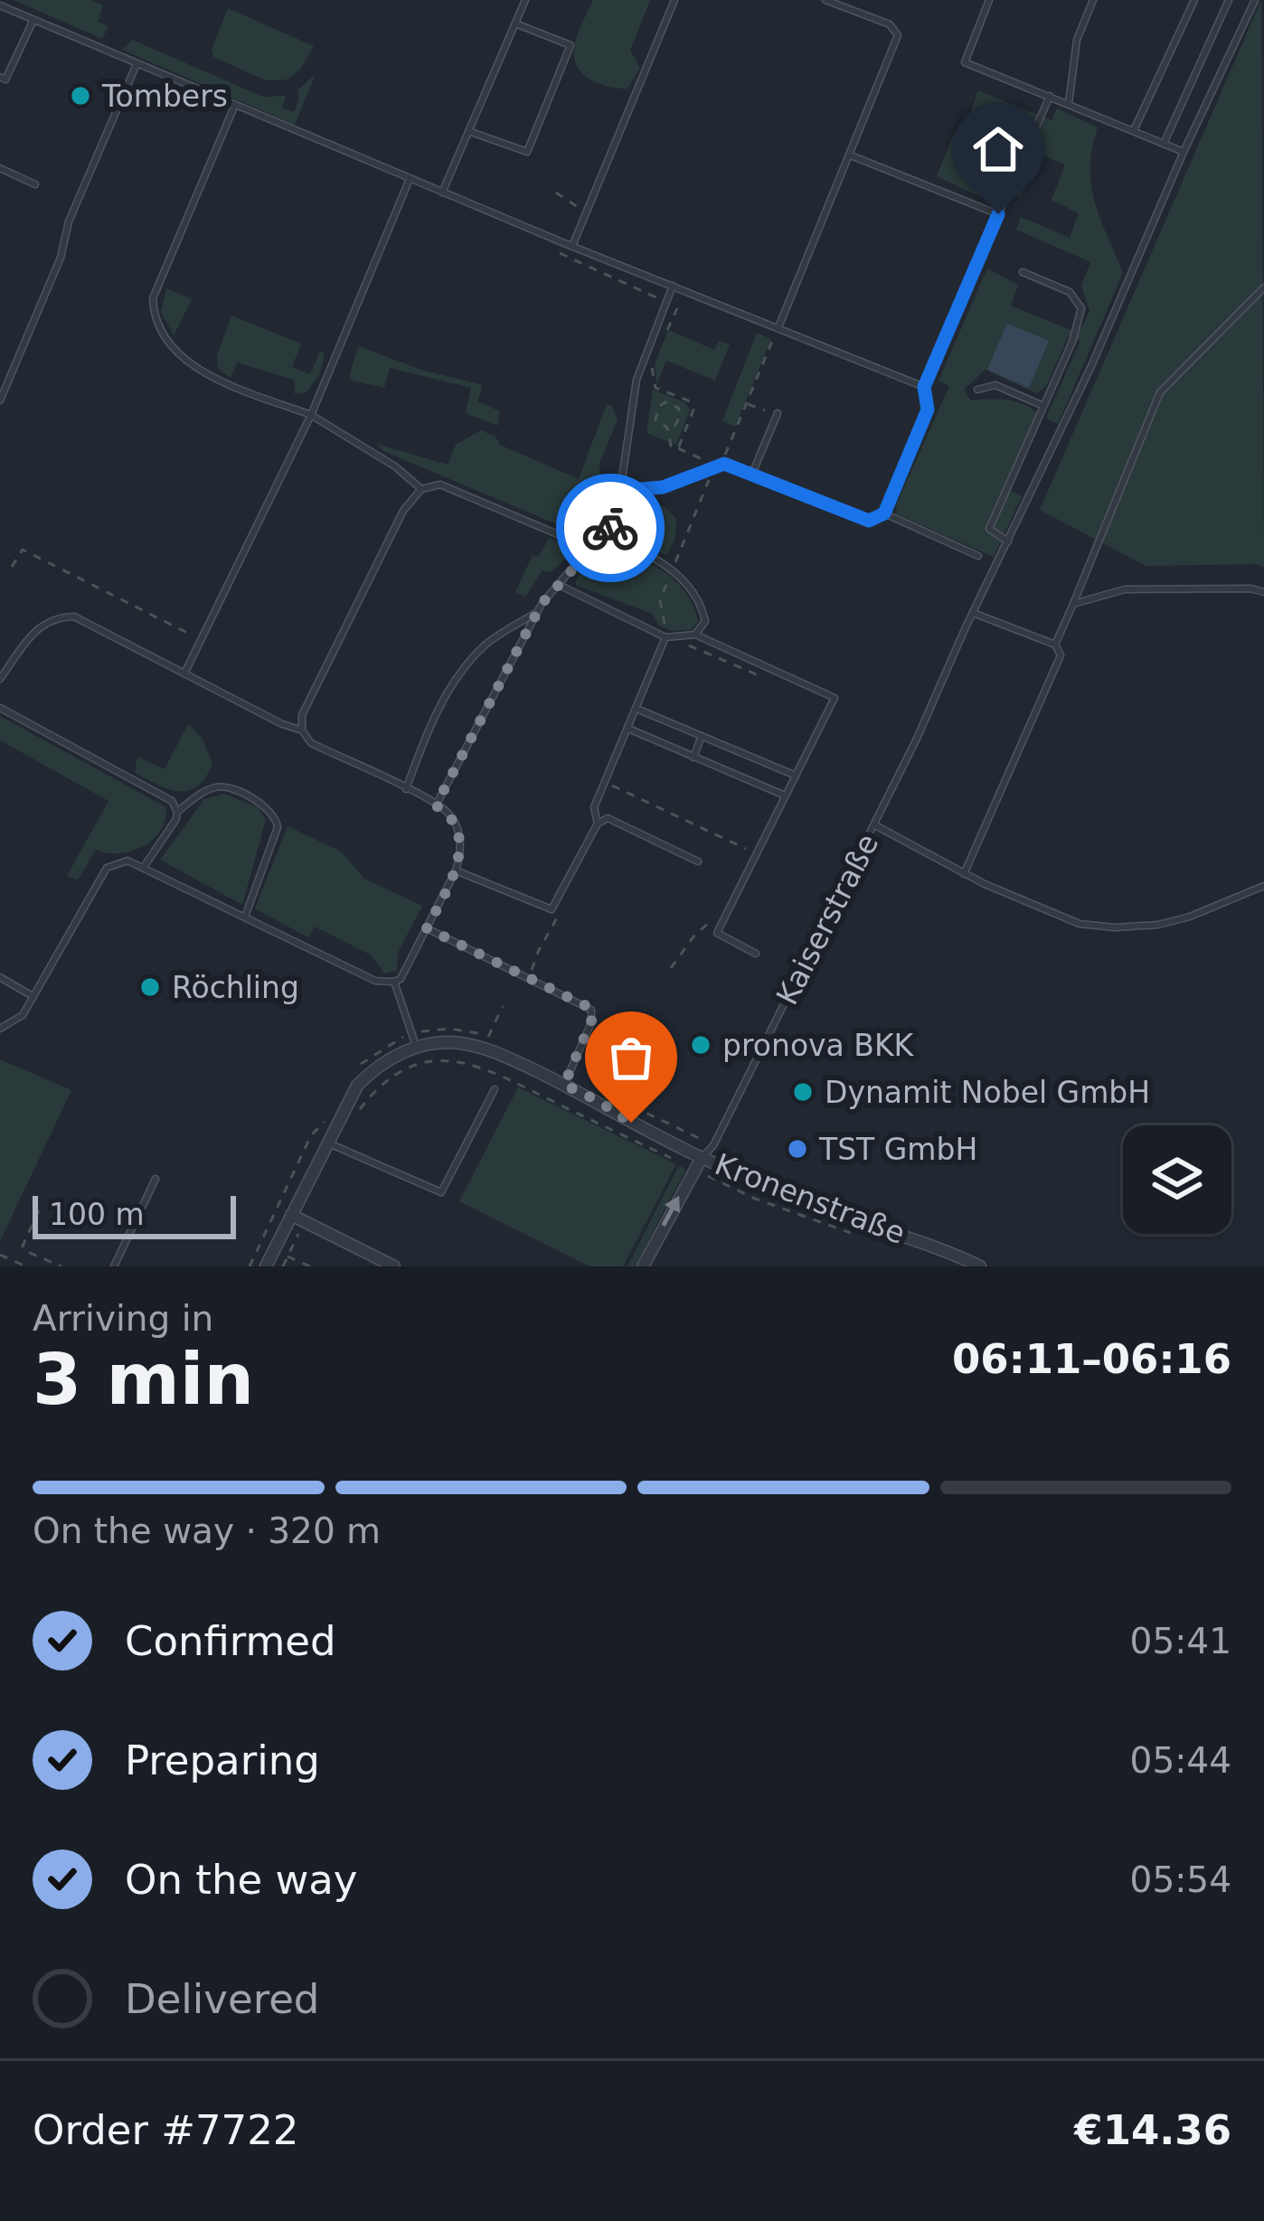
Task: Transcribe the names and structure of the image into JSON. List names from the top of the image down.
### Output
{
  "streets": {
    "street": ["Kaiserstraße", "Kronenstraße"]
  },
  "crossings": [
    ["Kaiserstraße", "Kronenstraße"]
  ],
  "places": [
    "Tombers",
    "Röchling",
    "pronova BKK",
    "Dynamit Nobel GmbH",
    "TST GmbH"
  ],
  "scale_bar": "100 m",
  "page": {
    "scale": "100 m",
    "heading": ["3 min", "Arriving in", "06:11–06:16"],
    "panel": ["Order #7722", "€14.36"],
    "bar": "On the way · 320 m",
    "list": [
      ["Confirmed", "05:41"],
      ["Preparing", "05:44"],
      ["On the way", "05:54"],
      "Delivered"
    ]
  }
}
